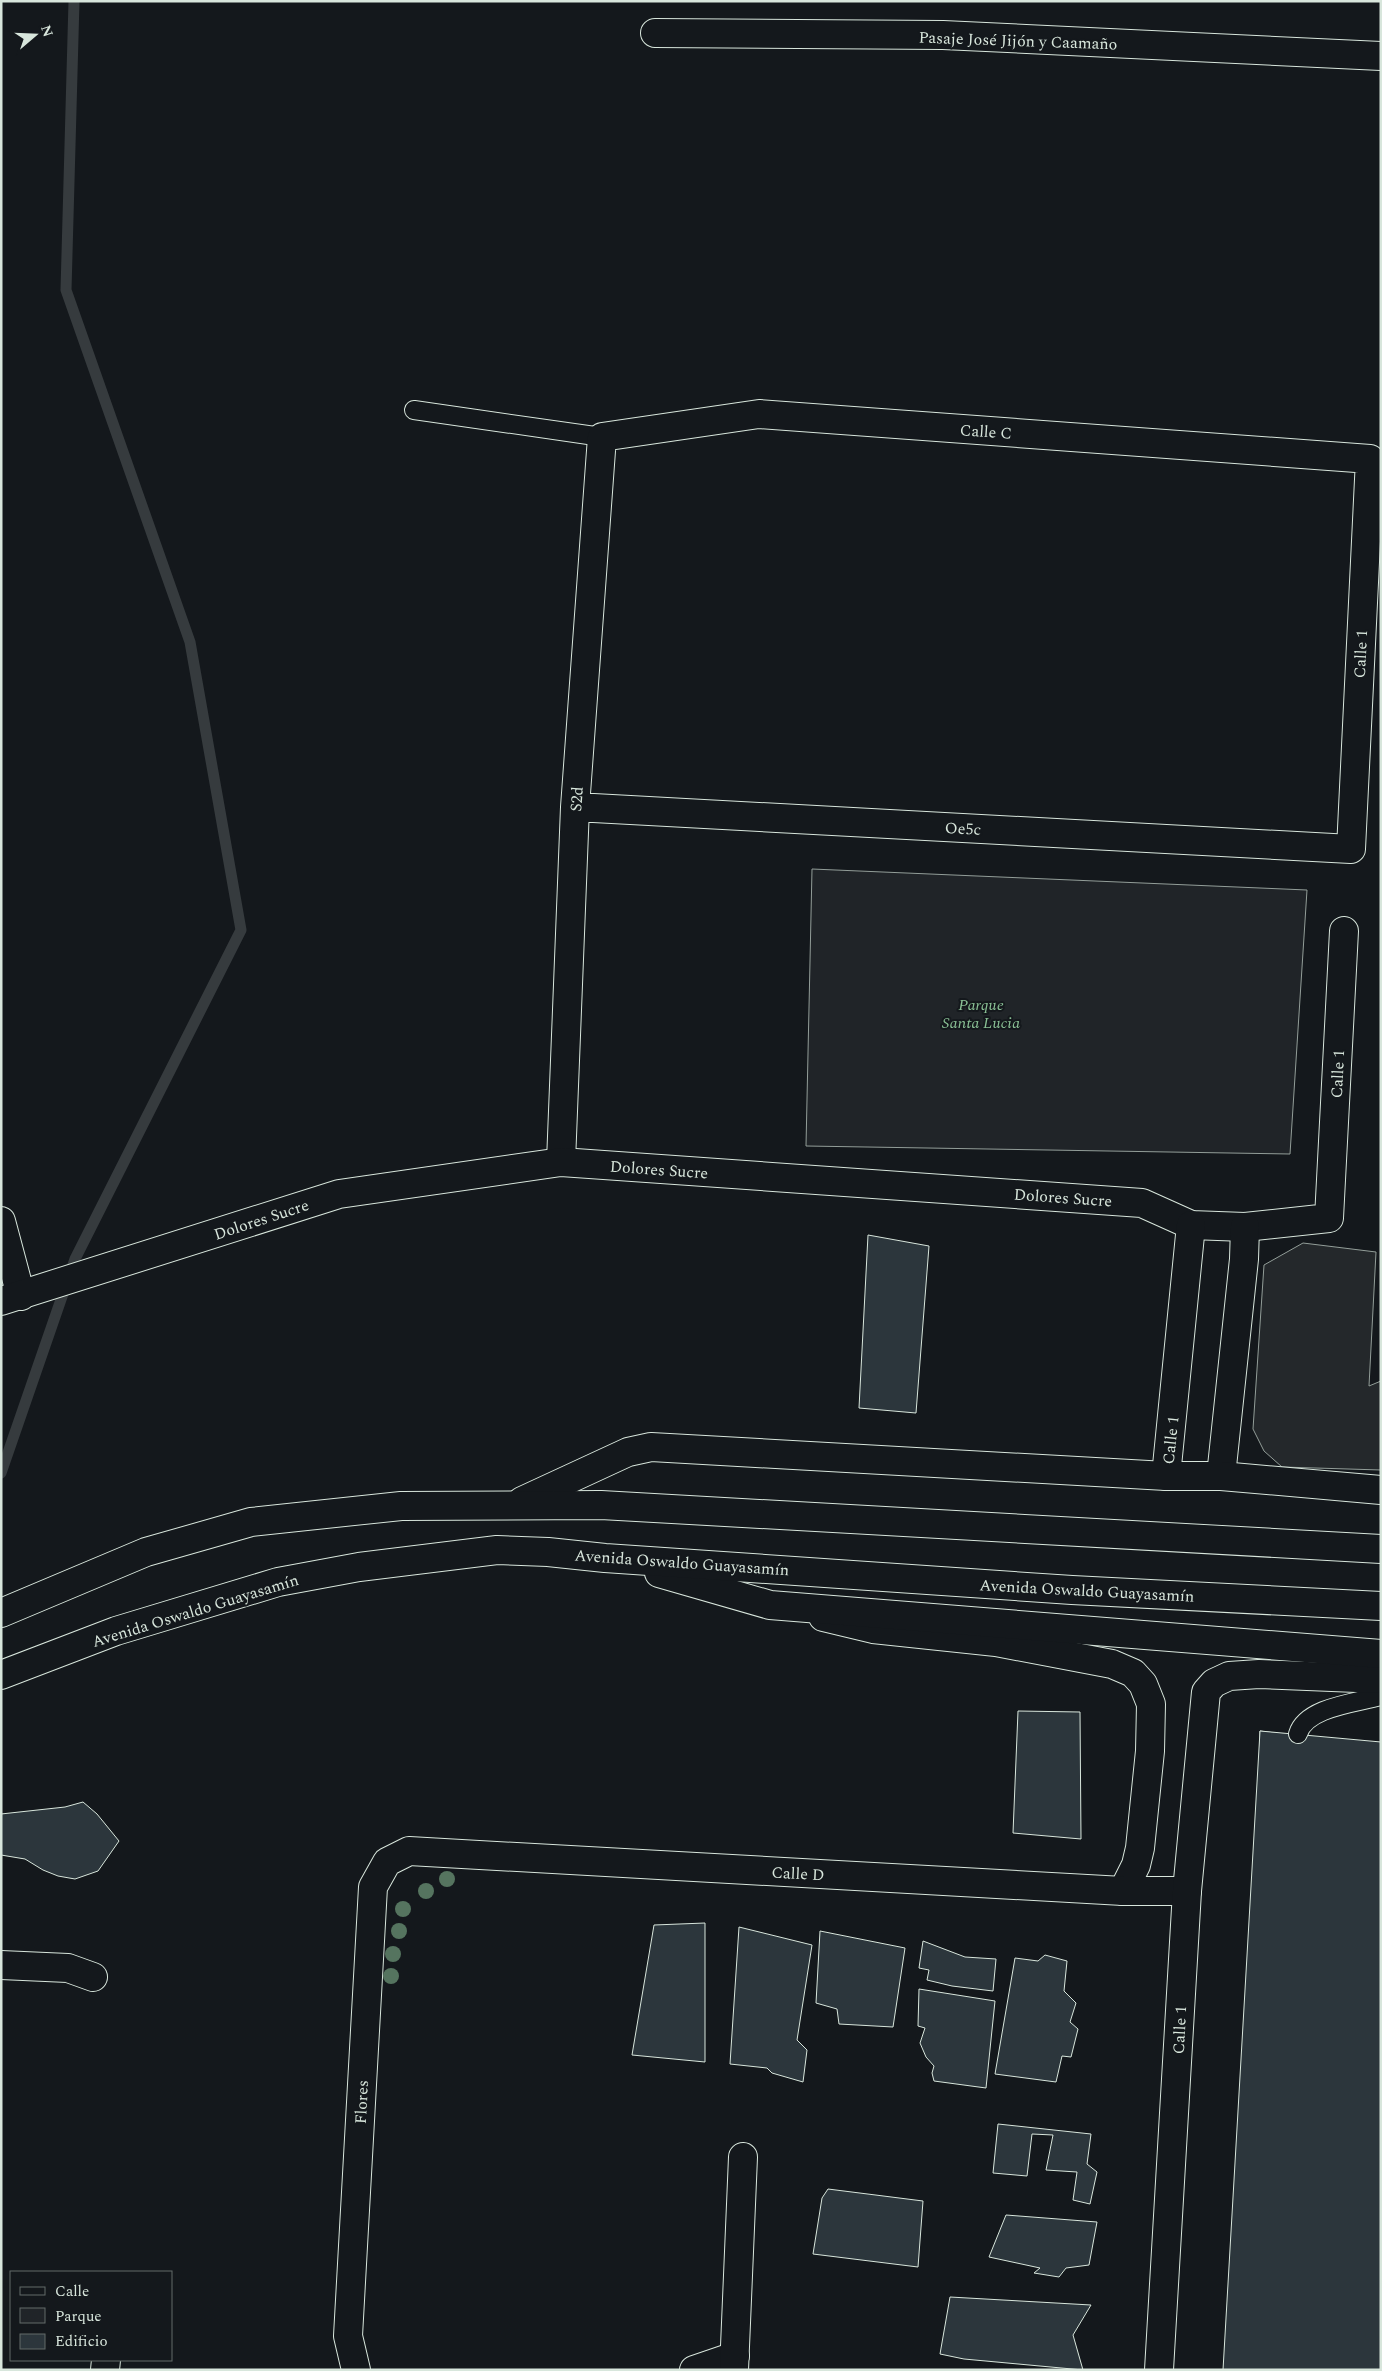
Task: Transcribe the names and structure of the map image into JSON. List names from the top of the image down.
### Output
{
  "streets": {
    "street": [
      "Pasaje José Jijón y Caamaño",
      "Calle C",
      "Calle 1",
      "S2d",
      "Oe5c",
      "Dolores Sucre",
      "Avenida Oswaldo Guayasamín",
      "Calle D",
      "Flores"
    ]
  },
  "crossings": [
    ["Calle C", "Calle 1"],
    ["Calle C", "S2d"],
    ["Calle 1", "Oe5c"],
    ["Calle 1", "Dolores Sucre"],
    ["Calle 1", "Calle D"],
    ["S2d", "Oe5c"],
    ["S2d", "Dolores Sucre"],
    ["Calle D", "Flores"]
  ],
  "parks": ["Parque Santa Lucia"],
  "legend": ["Calle", "Parque", "Edificio"],
  "north": "right"
}
